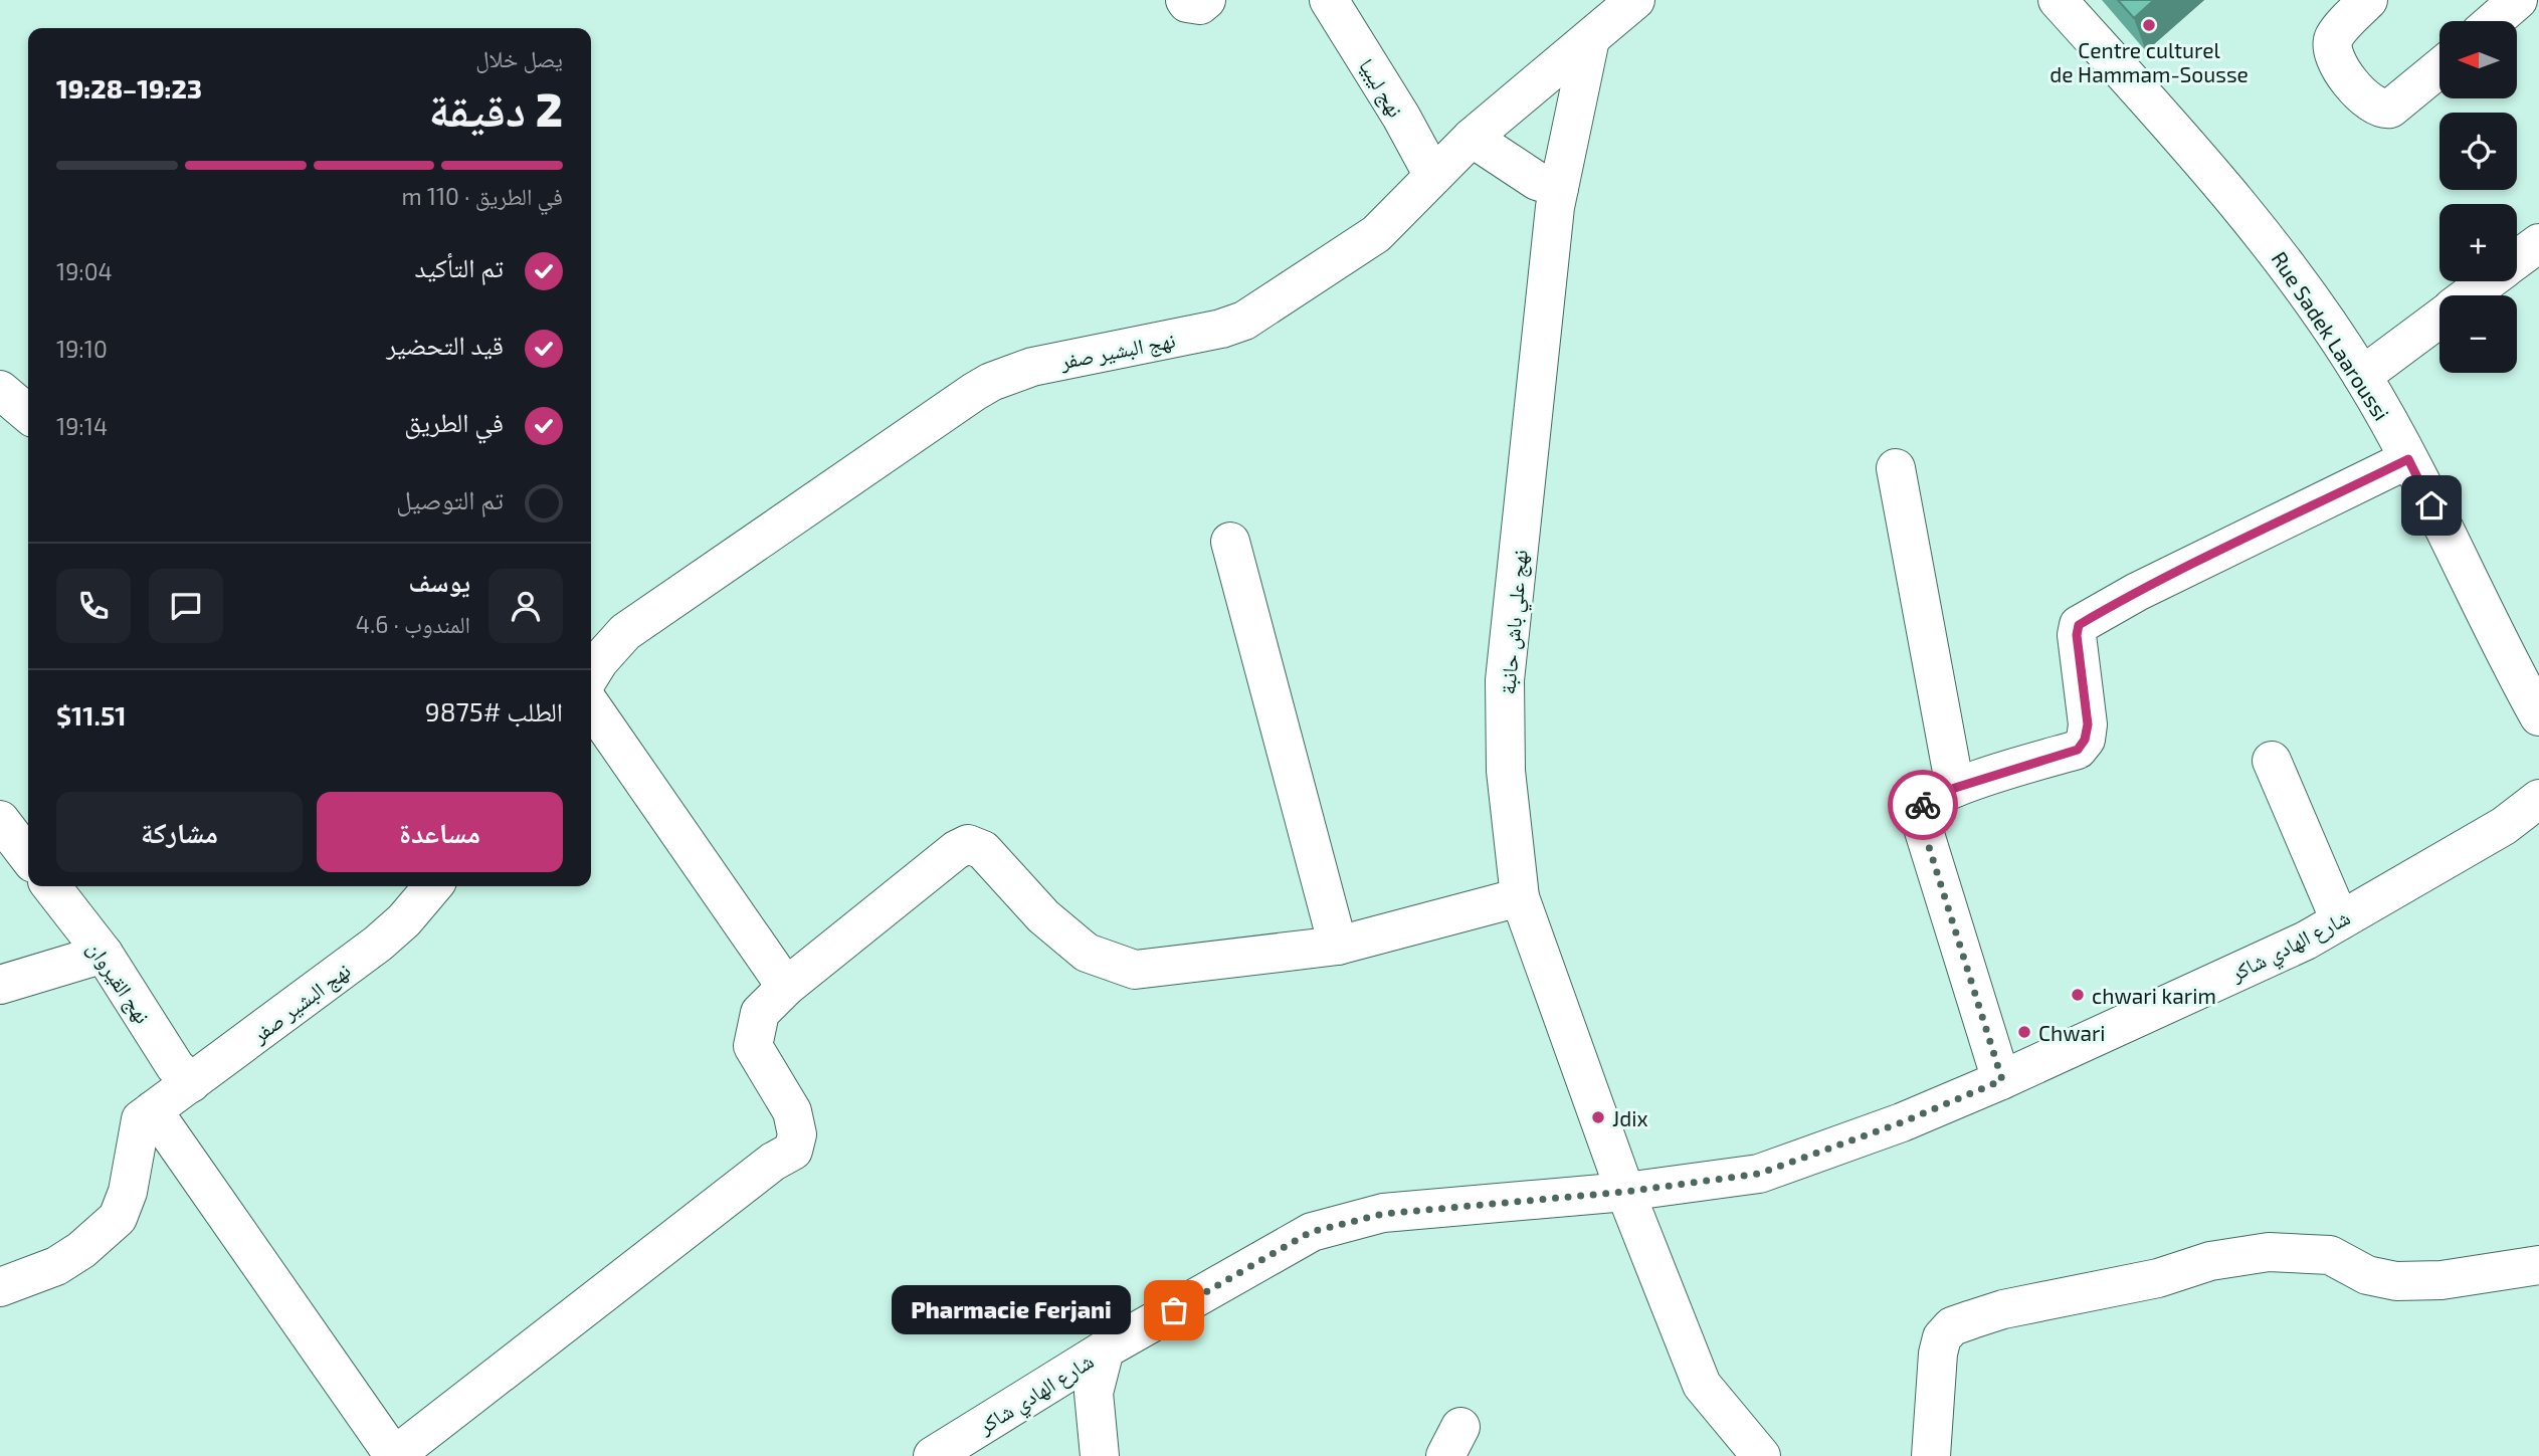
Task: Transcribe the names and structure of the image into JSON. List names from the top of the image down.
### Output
{
  "streets": {
    "street": [
      "نهج ليبيا",
      "Rue Sadek Laaroussi",
      "نهج البشير صفر",
      "نهج علي باش حانبة",
      "شارع الهادي شاكر",
      "نهج القيروان"
    ]
  },
  "crossings": [
    ["نهج ليبيا", "نهج البشير صفر"],
    ["نهج البشير صفر", "نهج علي باش حانبة"],
    ["نهج البشير صفر", "نهج القيروان"],
    ["نهج علي باش حانبة", "شارع الهادي شاكر"]
  ],
  "places": [
    "Centre culturel de Hammam-Sousse",
    "chwari karim",
    "Chwari",
    "Jdix",
    "Pharmacie Ferjani"
  ],
  "north": "left",
  "page": {
    "map_buttons": ["+", "−"],
    "heading": ["2 دقيقة", "يصل خلال", "19:23–19:28"],
    "panel": [
      "يوسف",
      "المندوب · 4.6",
      "الطلب #9875",
      "$11.51"
    ],
    "bar": "في الطريق · 110 m",
    "list": [
      ["تم التأكيد", "19:04"],
      ["قيد التحضير", "19:10"],
      ["في الطريق", "19:14"],
      "تم التوصيل"
    ],
    "buttons": ["مساعدة", "مشاركة"],
    "bubble": "Pharmacie Ferjani"
  }
}
